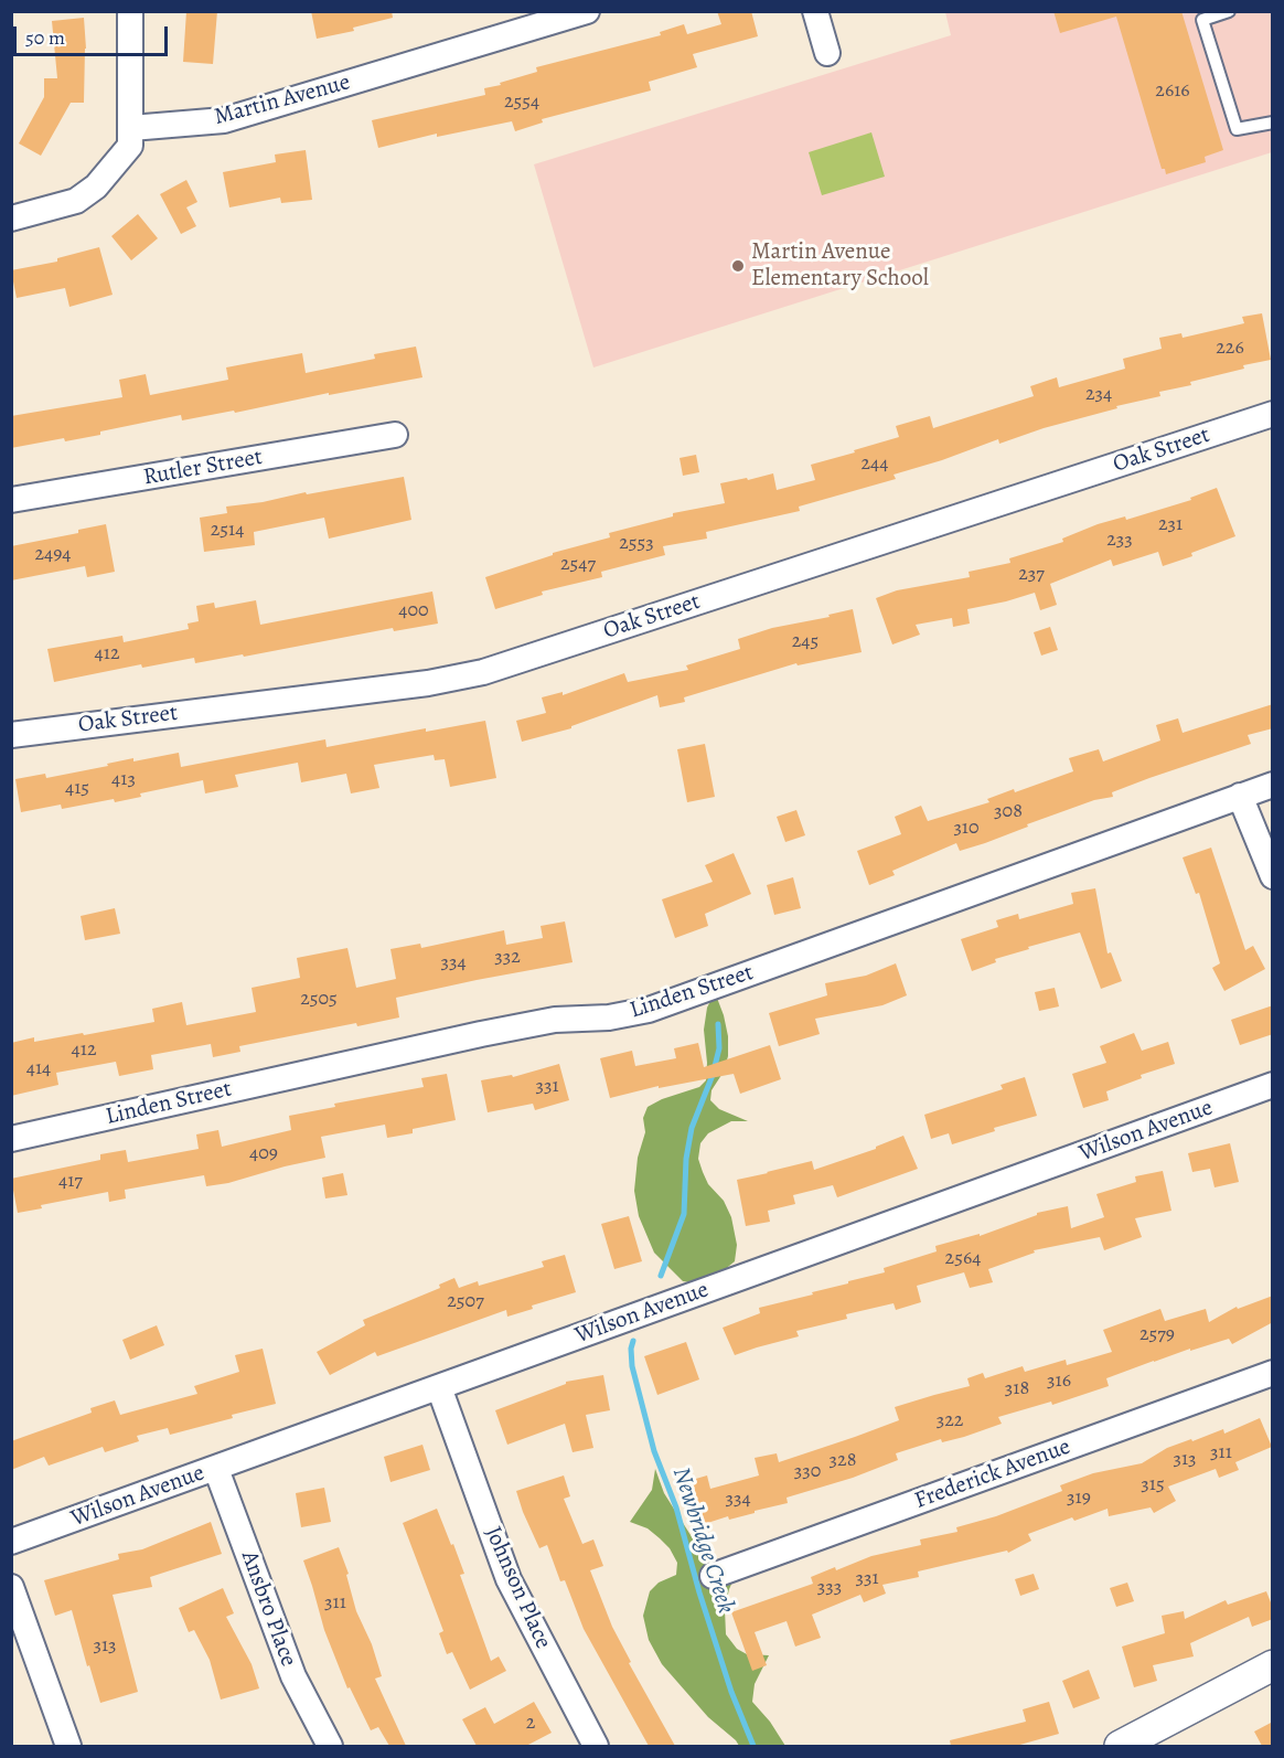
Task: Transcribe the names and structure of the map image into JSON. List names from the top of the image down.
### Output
{
  "streets": {
    "street": [
      "Martin Avenue",
      "Oak Street",
      "Rutler Street",
      "Linden Street",
      "Wilson Avenue",
      "Frederick Avenue",
      "Johnson Place",
      "Ansbro Place"
    ]
  },
  "crossings": [
    ["Wilson Avenue", "Johnson Place"],
    ["Wilson Avenue", "Ansbro Place"]
  ],
  "water": ["Newbridge Creek"],
  "places": ["Martin Avenue Elementary School"],
  "house_numbers": [
    "2616",
    "2554",
    "226",
    "234",
    "244",
    "231",
    "2514",
    "233",
    "2553",
    "2494",
    "2547",
    "237",
    "400",
    "245",
    "412",
    "413",
    "415",
    "308",
    "310",
    "332",
    "334",
    "2505",
    "412",
    "414",
    "331",
    "409",
    "417",
    "2564",
    "2507",
    "2579",
    "316",
    "318",
    "322",
    "311",
    "313",
    "328",
    "330",
    "315",
    "319",
    "334",
    "331",
    "333",
    "311",
    "313",
    "2"
  ],
  "scale_bar": "50 m"
}
